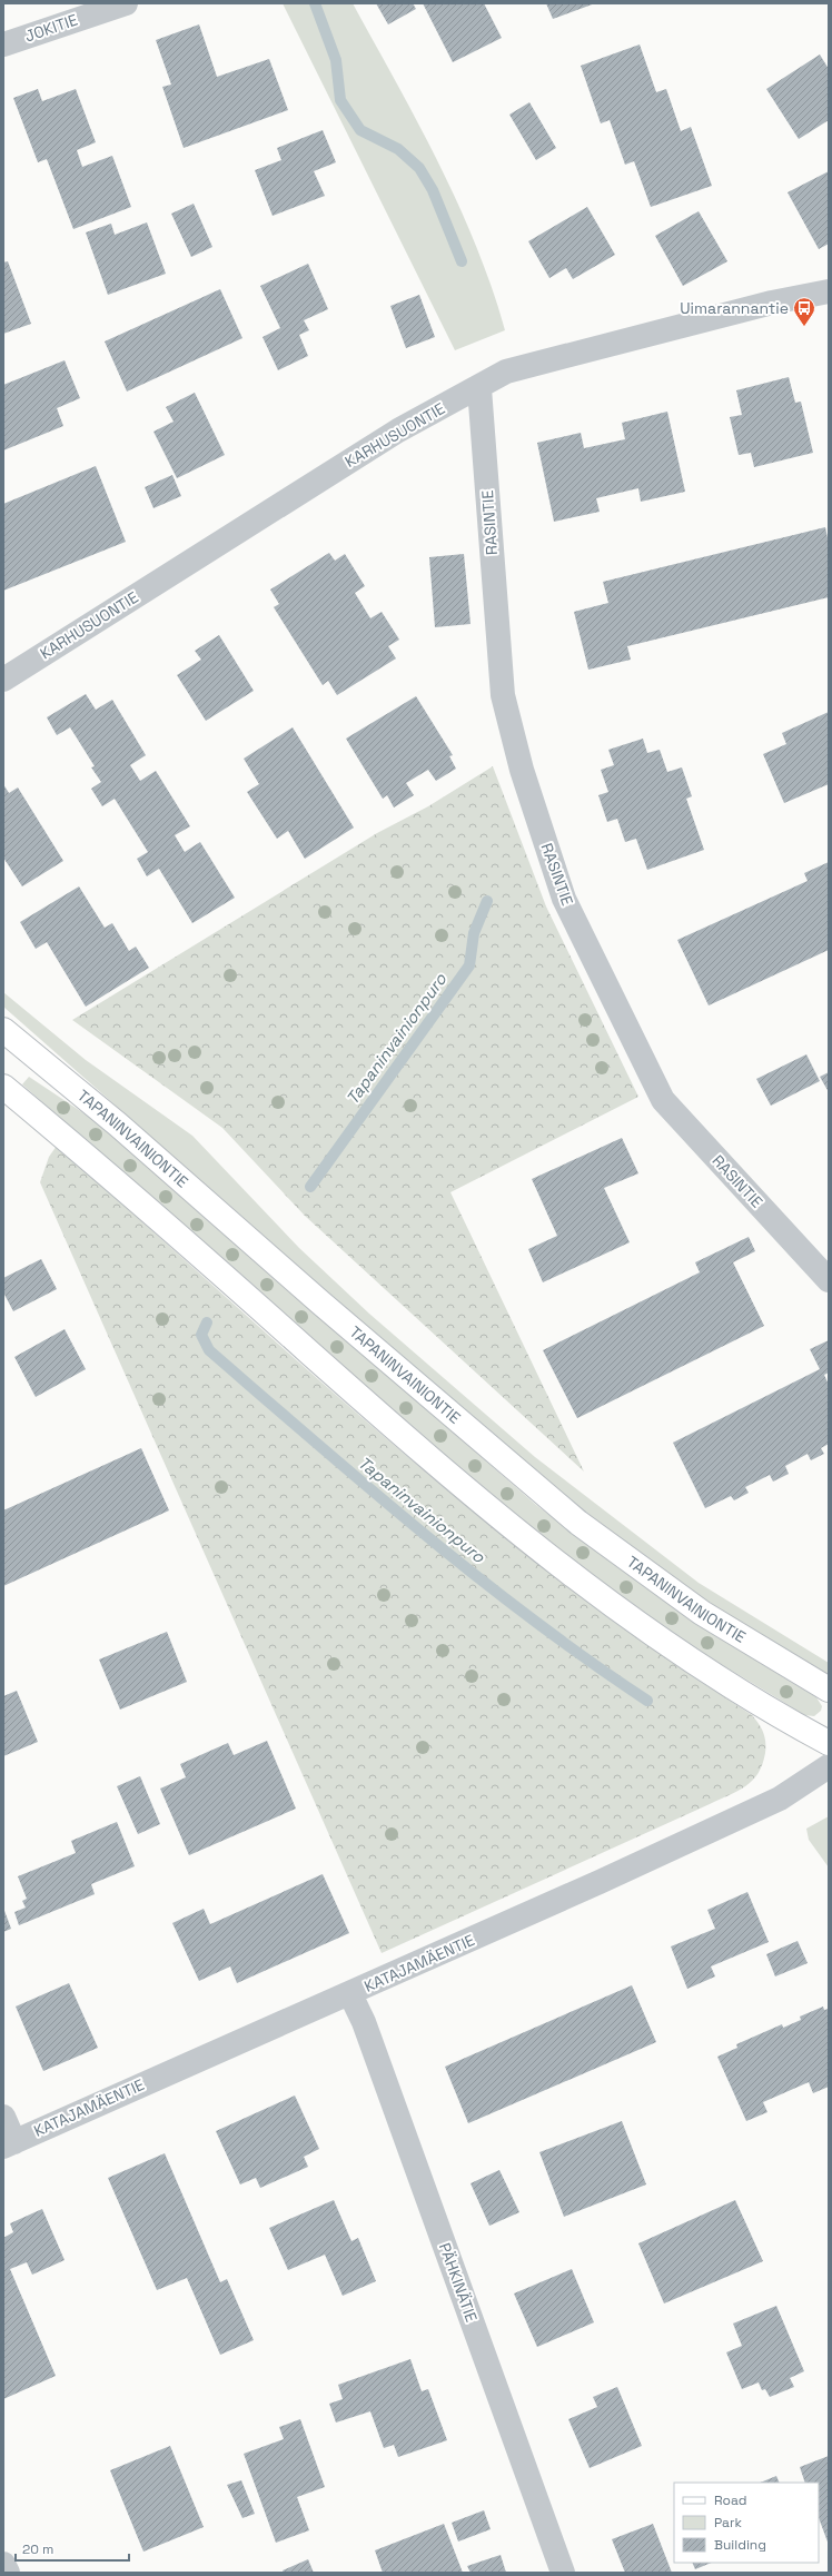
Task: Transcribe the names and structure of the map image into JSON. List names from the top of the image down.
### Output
{
  "streets": {
    "main road": ["TAPANINVAINIONTIE"],
    "street": [
      "JOKITIE",
      "KARHUSUONTIE",
      "RASINTIE",
      "KATAJAMÄENTIE",
      "PÄHKINÄTIE"
    ]
  },
  "crossings": [
    ["KARHUSUONTIE", "RASINTIE"],
    ["KATAJAMÄENTIE", "PÄHKINÄTIE"]
  ],
  "water": ["Tapaninvainionpuro"],
  "places": {
    "bus stop": ["Uimarannantie"]
  },
  "legend": ["Road", "Park", "Building"],
  "scale_bar": "20 m"
}
